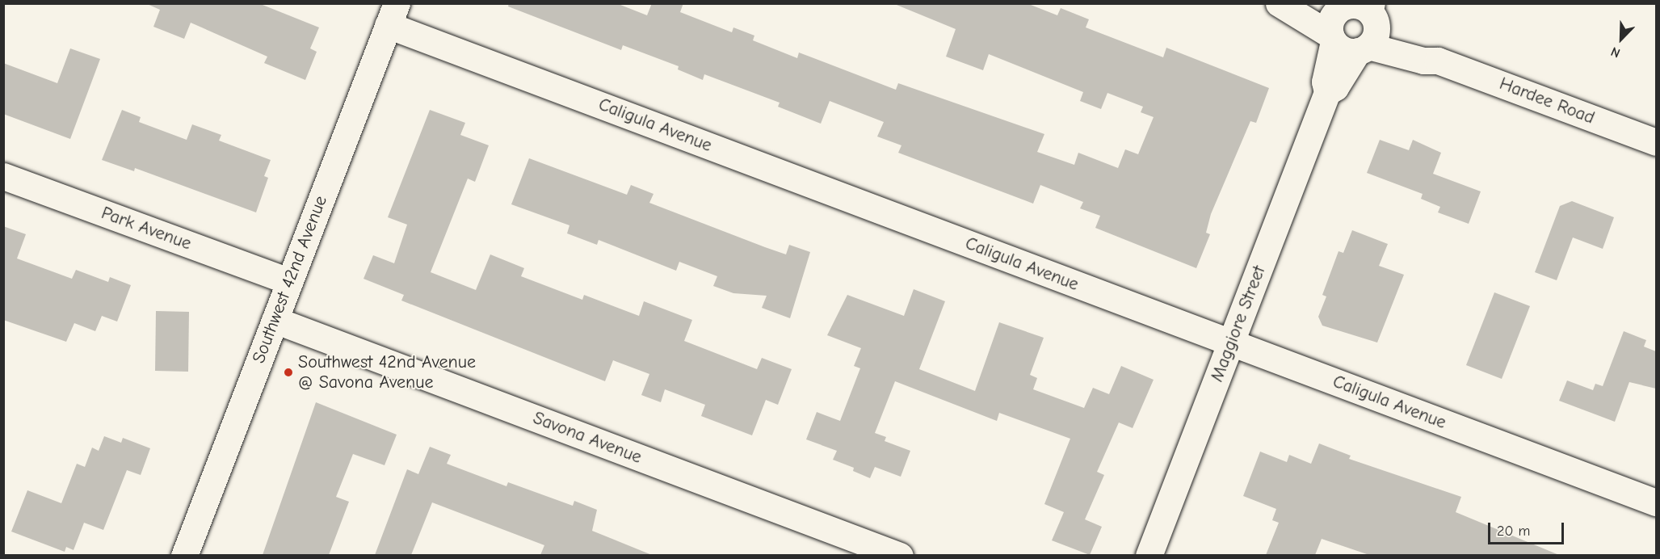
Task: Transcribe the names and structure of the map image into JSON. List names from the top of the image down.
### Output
{
  "streets": {
    "street": [
      "Hardee Road",
      "Caligula Avenue",
      "Park Avenue",
      "Southwest 42nd Avenue",
      "Maggiore Street",
      "Savona Avenue"
    ]
  },
  "crossings": [
    ["Hardee Road", "Maggiore Street"],
    ["Caligula Avenue", "Southwest 42nd Avenue"],
    ["Caligula Avenue", "Maggiore Street"],
    ["Park Avenue", "Southwest 42nd Avenue"],
    ["Southwest 42nd Avenue", "Savona Avenue"]
  ],
  "places": ["Southwest 42nd Avenue @ Savona Avenue"],
  "scale_bar": "20 m",
  "north": "bottom left"
}
